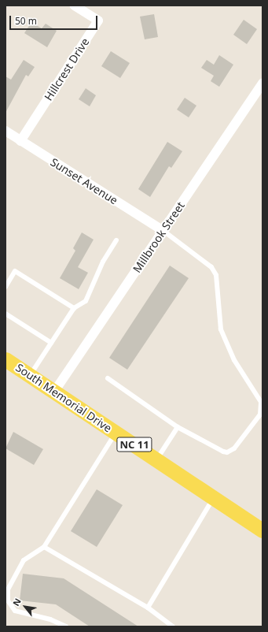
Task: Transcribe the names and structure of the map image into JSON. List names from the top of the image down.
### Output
{
  "streets": {
    "main road": ["South Memorial Drive", "NC 11"],
    "street": ["Hillcrest Drive", "Sunset Avenue", "Millbrook Street"]
  },
  "crossings": [
    ["Hillcrest Drive", "Sunset Avenue"],
    ["Sunset Avenue", "Millbrook Street"],
    ["Millbrook Street", "South Memorial Drive"]
  ],
  "scale_bar": "50 m",
  "north": "top left"
}
